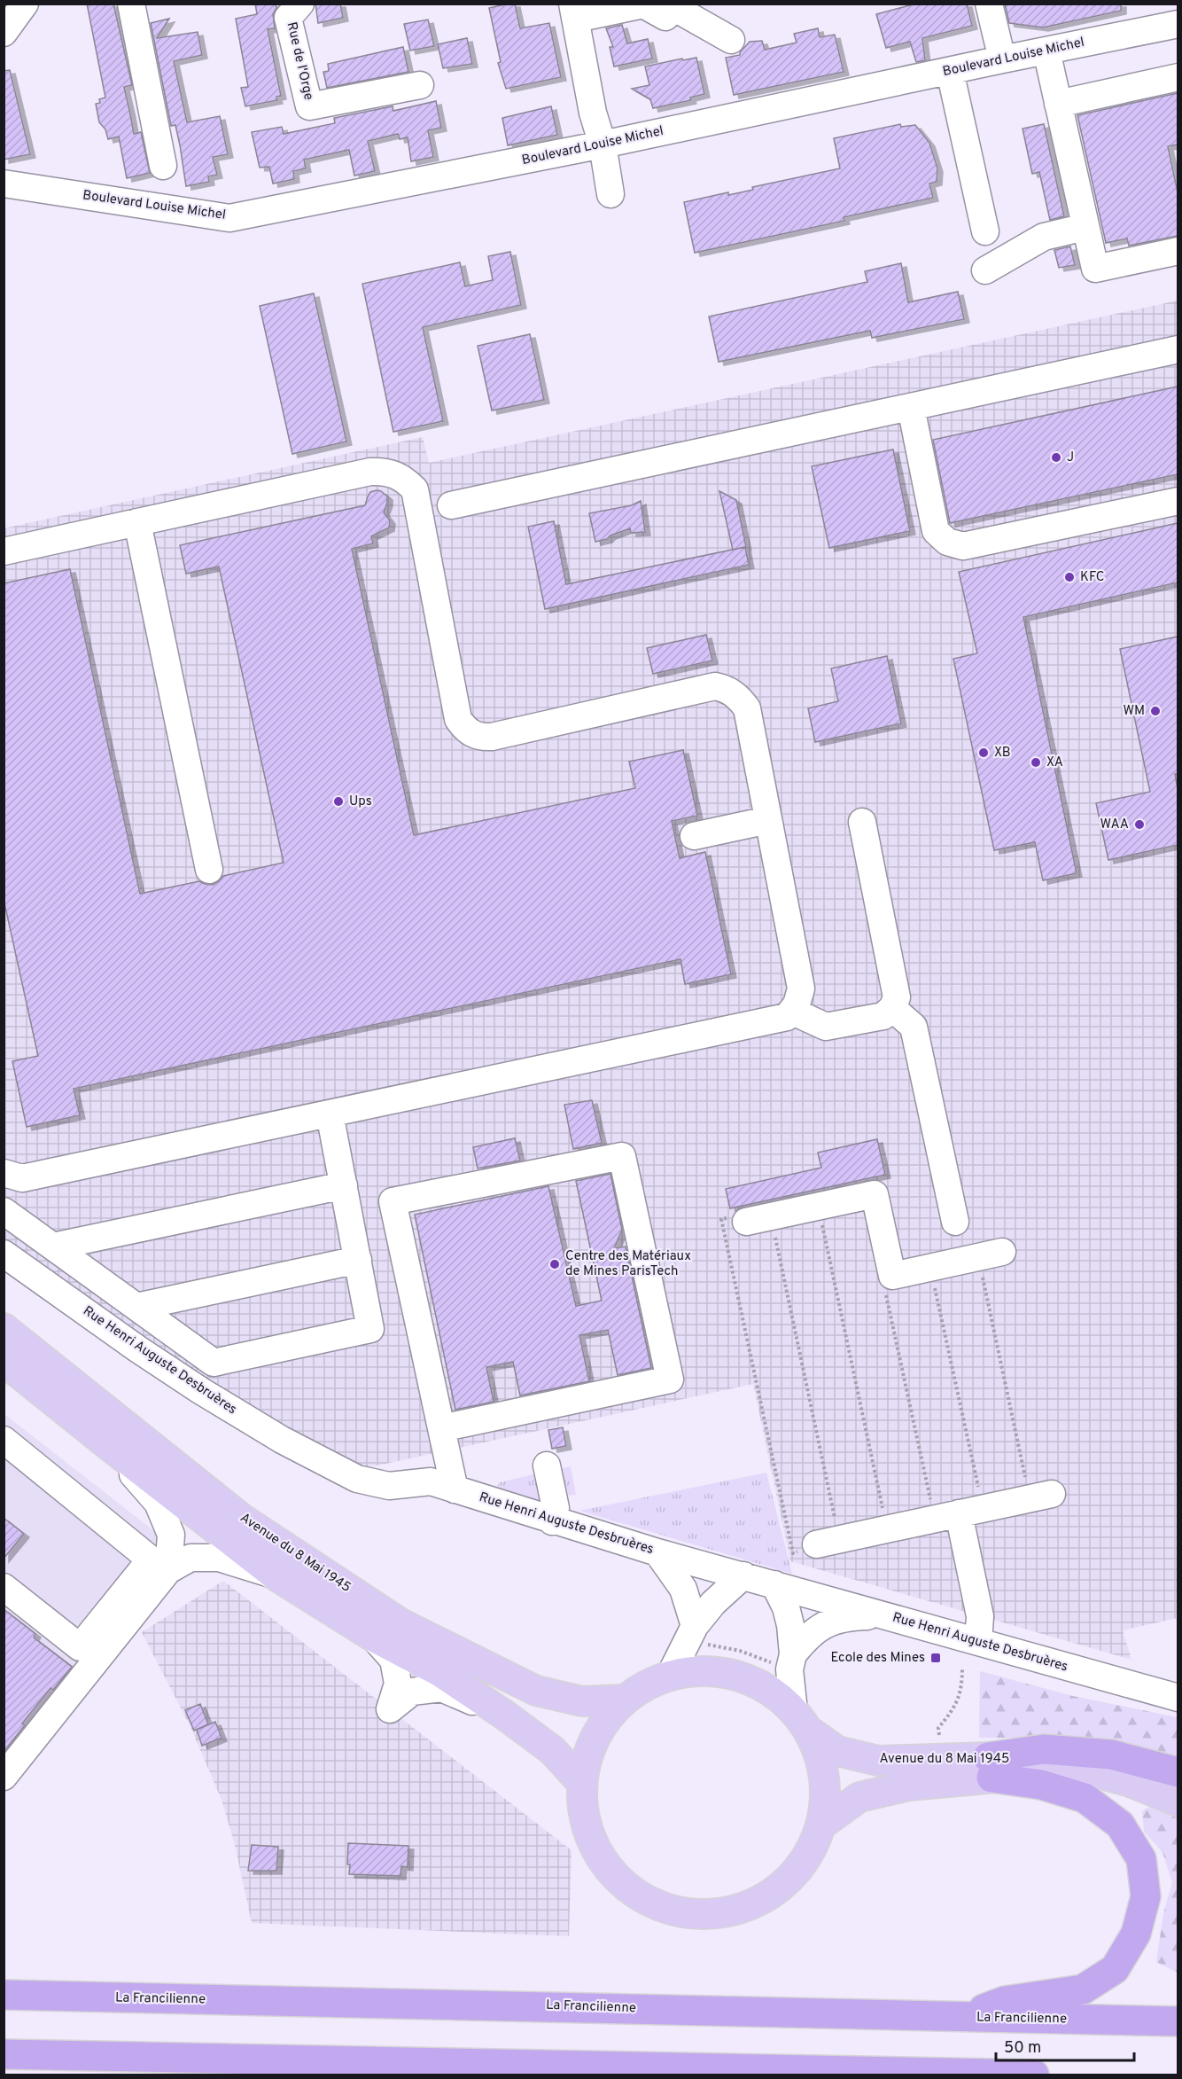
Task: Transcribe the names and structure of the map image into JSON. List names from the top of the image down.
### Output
{
  "streets": {
    "highway": ["La Francilienne"],
    "main road": ["Avenue du 8 Mai 1945"],
    "street": ["Boulevard Louise Michel", "Rue de l'Orge", "Rue Henri Auguste Desbruères"]
  },
  "places": {
    "other": [
      "J",
      "KFC",
      "WM",
      "XB",
      "XA",
      "Ups",
      "WAA",
      "Centre des Matériaux de Mines ParisTech"
    ],
    "transit": ["Ecole des Mines"]
  },
  "scale_bar": "50 m"
}
